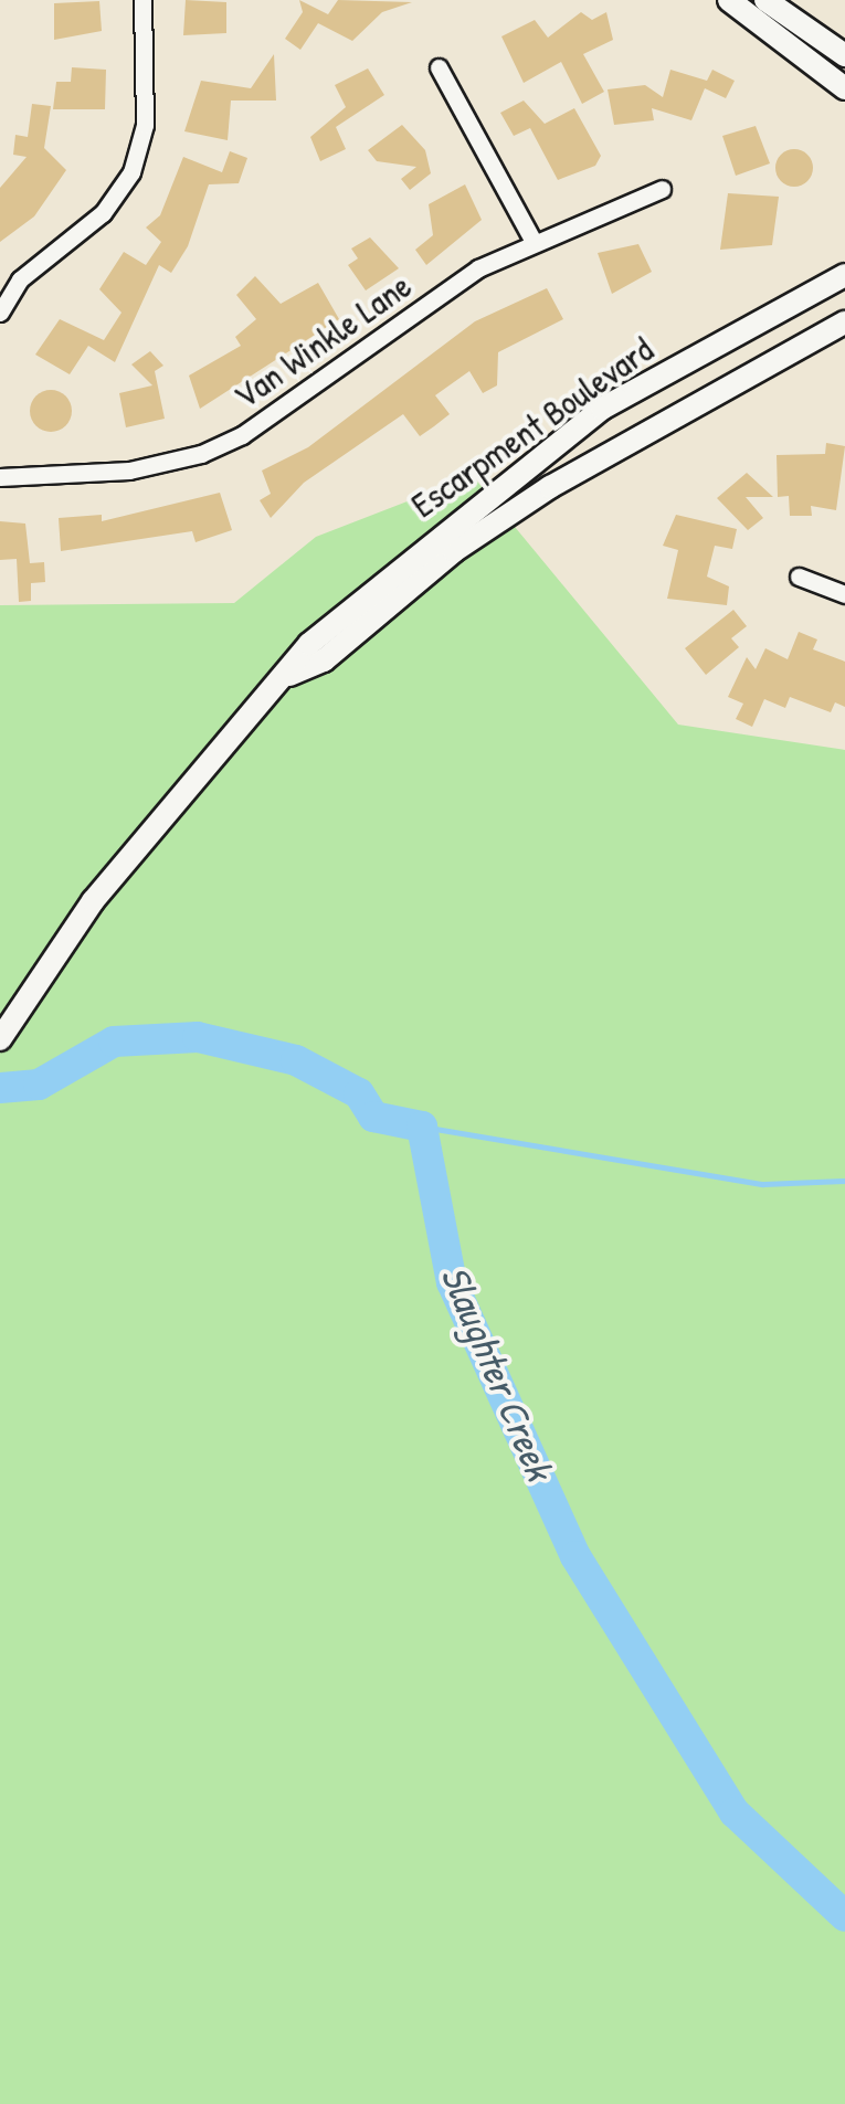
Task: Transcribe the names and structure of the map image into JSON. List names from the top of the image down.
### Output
{
  "streets": {
    "main road": ["Escarpment Boulevard"],
    "street": ["Van Winkle Lane"]
  },
  "water": ["Slaughter Creek"]
}
